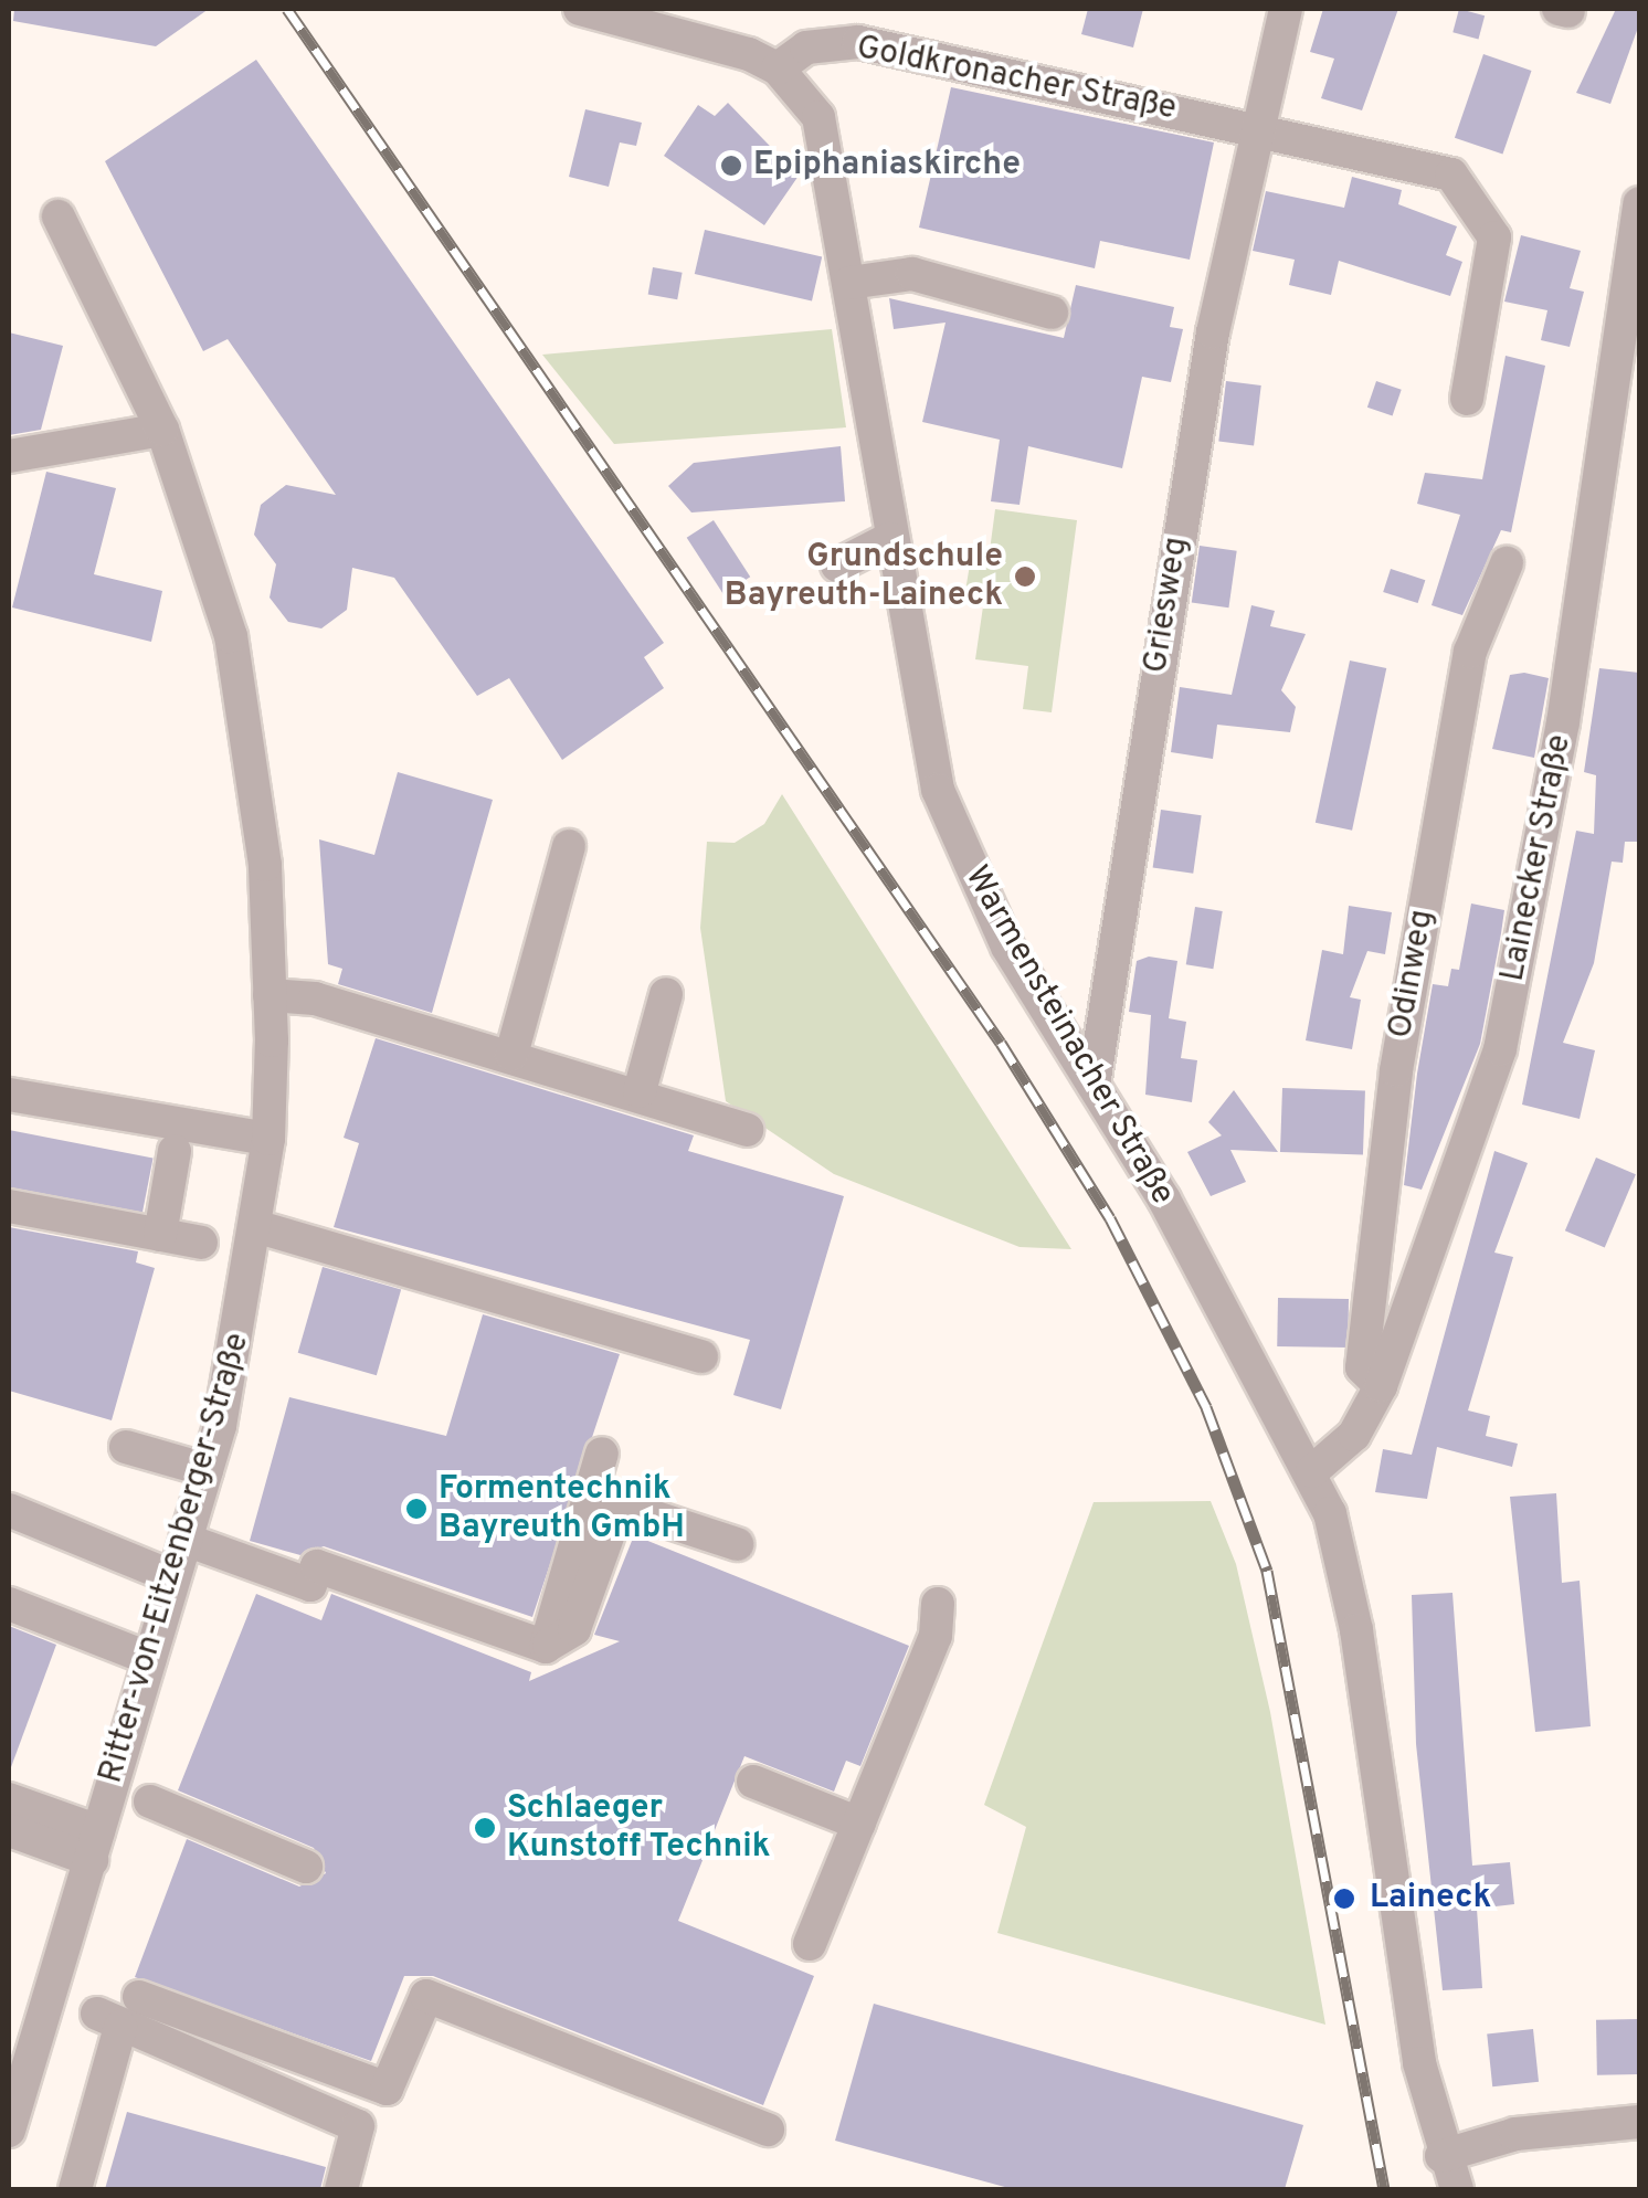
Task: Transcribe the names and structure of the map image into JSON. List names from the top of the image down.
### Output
{
  "streets": {
    "street": [
      "Goldkronacher Straße",
      "Griesweg",
      "Lainecker Straße",
      "Odinweg",
      "Warmensteinacher Straße",
      "Ritter-von-Eitzenberger-Straße"
    ]
  },
  "crossings": [
    ["Goldkronacher Straße", "Griesweg"],
    ["Goldkronacher Straße", "Warmensteinacher Straße"],
    ["Griesweg", "Warmensteinacher Straße"],
    ["Lainecker Straße", "Odinweg"],
    ["Lainecker Straße", "Warmensteinacher Straße"]
  ],
  "places": [
    "Epiphaniaskirche",
    "Grundschule Bayreuth-Laineck",
    "Formentechnik Bayreuth GmbH",
    "Schlaeger Kunstoff Technik",
    "Laineck"
  ]
}
